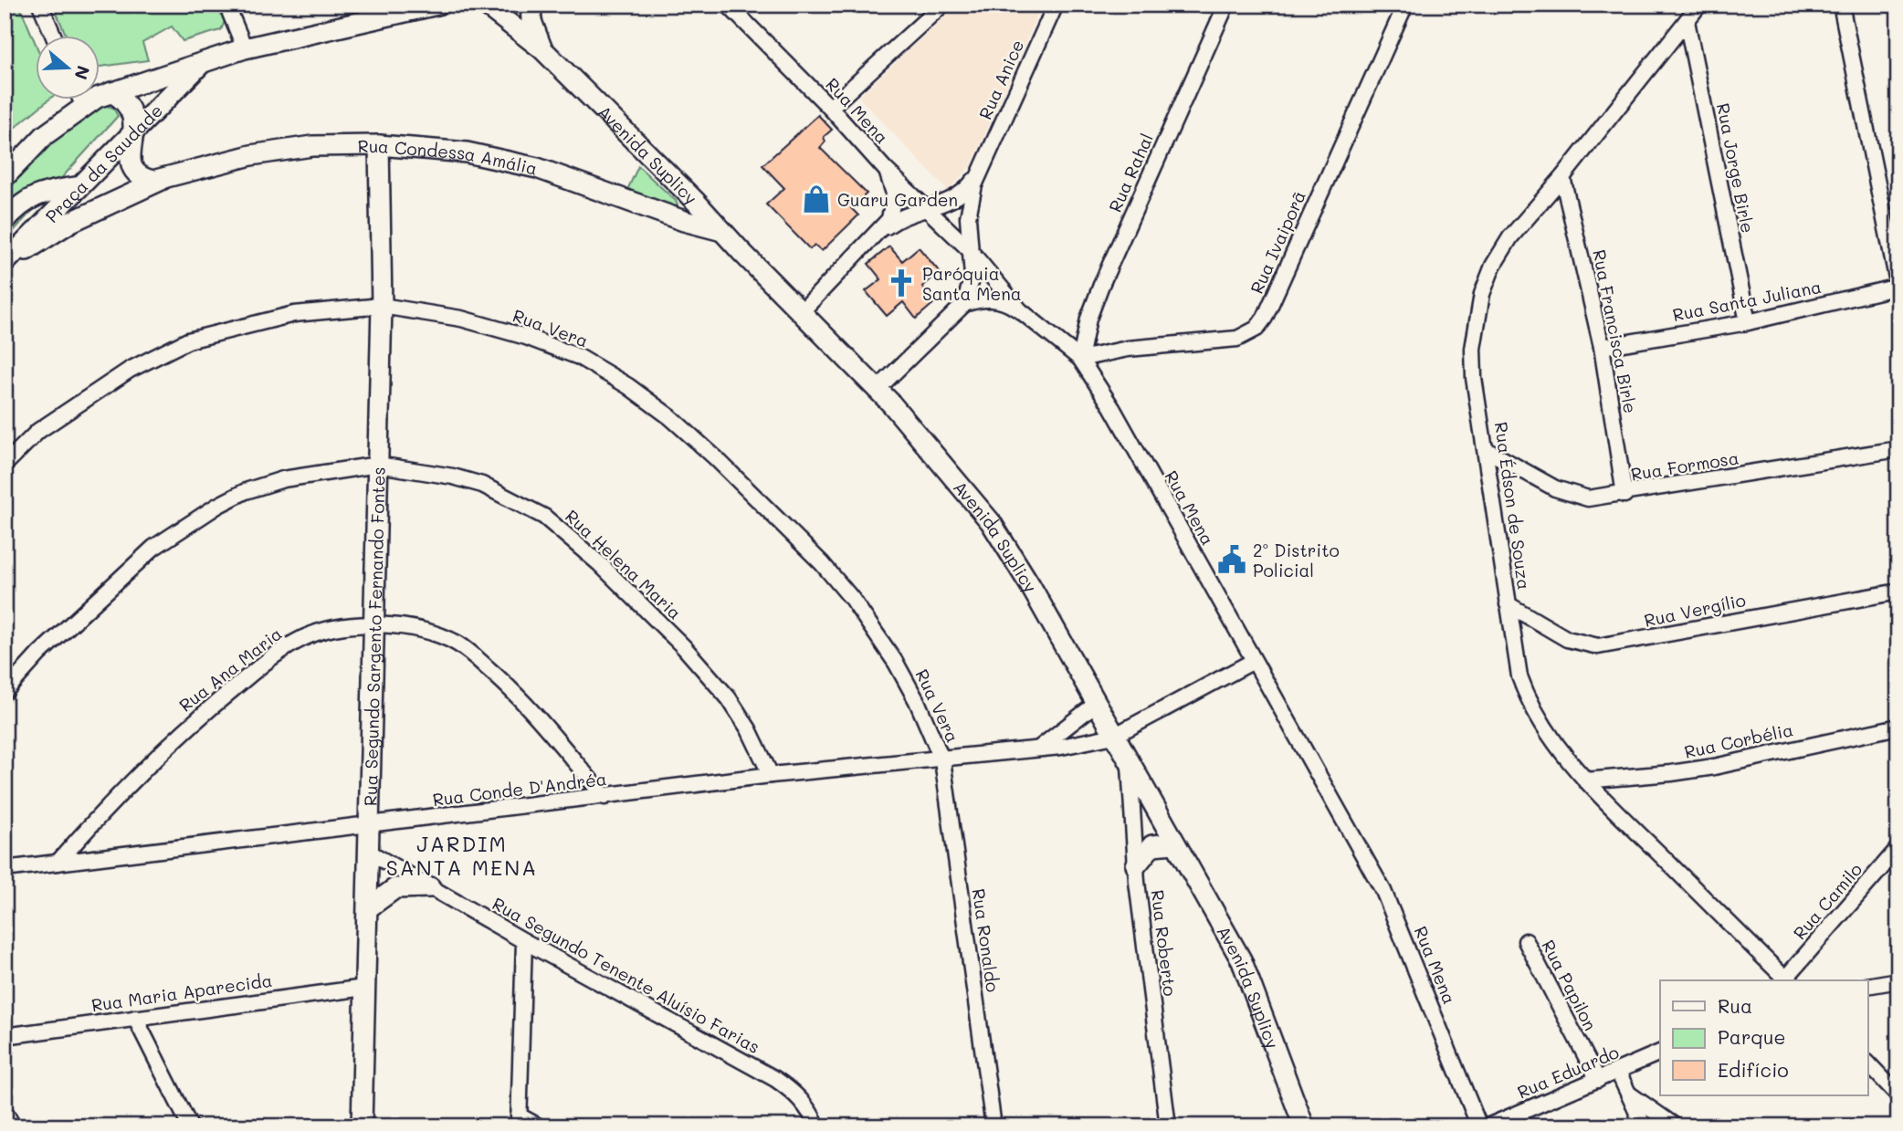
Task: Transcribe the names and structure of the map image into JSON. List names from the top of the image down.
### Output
{
  "streets": {
    "street": [
      "Rua Anice",
      "Rua Mena",
      "Avenida Suplicy",
      "Rua Condessa Amália",
      "Praça da Saudade",
      "Rua Jorge Birle",
      "Rua Rahal",
      "Rua Ivaiporã",
      "Rua Santa Juliana",
      "Rua Vera",
      "Rua Francisca Birle",
      "Rua Formosa",
      "Rua Édson de Souza",
      "Rua Helena Maria",
      "Rua Vergílio",
      "Rua Segundo Sargento Fernando Fontes",
      "Rua Ana Maria",
      "Rua Corbélia",
      "Rua Conde D'Andréa",
      "Rua Camilo",
      "Rua Ronaldo",
      "Rua Roberto",
      "Rua Segundo Tenente Aluísio Farias",
      "Rua Papilon",
      "Rua Maria Aparecida",
      "Rua Eduardo"
    ]
  },
  "crossings": [
    ["Rua Anice", "Rua Mena"],
    ["Rua Mena", "Rua Rahal"],
    ["Rua Mena", "Rua Ivaiporã"],
    ["Rua Mena", "Rua Conde D'Andréa"],
    ["Avenida Suplicy", "Rua Condessa Amália"],
    ["Avenida Suplicy", "Rua Conde D'Andréa"],
    ["Avenida Suplicy", "Rua Roberto"],
    ["Rua Condessa Amália", "Praça da Saudade"],
    ["Rua Condessa Amália", "Rua Segundo Sargento Fernando Fontes"],
    ["Rua Jorge Birle", "Rua Santa Juliana"],
    ["Rua Jorge Birle", "Rua Édson de Souza"],
    ["Rua Rahal", "Rua Ivaiporã"],
    ["Rua Santa Juliana", "Rua Francisca Birle"],
    ["Rua Vera", "Rua Segundo Sargento Fernando Fontes"],
    ["Rua Vera", "Rua Conde D'Andréa"],
    ["Rua Vera", "Rua Ronaldo"],
    ["Rua Francisca Birle", "Rua Formosa"],
    ["Rua Francisca Birle", "Rua Édson de Souza"],
    ["Rua Formosa", "Rua Édson de Souza"],
    ["Rua Édson de Souza", "Rua Vergílio"],
    ["Rua Édson de Souza", "Rua Corbélia"],
    ["Rua Édson de Souza", "Rua Camilo"],
    ["Rua Helena Maria", "Rua Segundo Sargento Fernando Fontes"],
    ["Rua Helena Maria", "Rua Conde D'Andréa"],
    ["Rua Segundo Sargento Fernando Fontes", "Rua Ana Maria"],
    ["Rua Segundo Sargento Fernando Fontes", "Rua Conde D'Andréa"],
    ["Rua Segundo Sargento Fernando Fontes", "Rua Segundo Tenente Aluísio Farias"],
    ["Rua Segundo Sargento Fernando Fontes", "Rua Maria Aparecida"],
    ["Rua Ana Maria", "Rua Conde D'Andréa"],
    ["Rua Conde D'Andréa", "Rua Ronaldo"],
    ["Rua Papilon", "Rua Eduardo"]
  ],
  "districts": ["JARDIM SANTA MENA"],
  "places": {
    "shop": ["Guaru Garden"],
    "church": ["Paróquia Santa Mena"],
    "public building": ["2º Distrito Policial"]
  },
  "legend": ["Rua", "Parque", "Edifício"],
  "north": "right"
}
